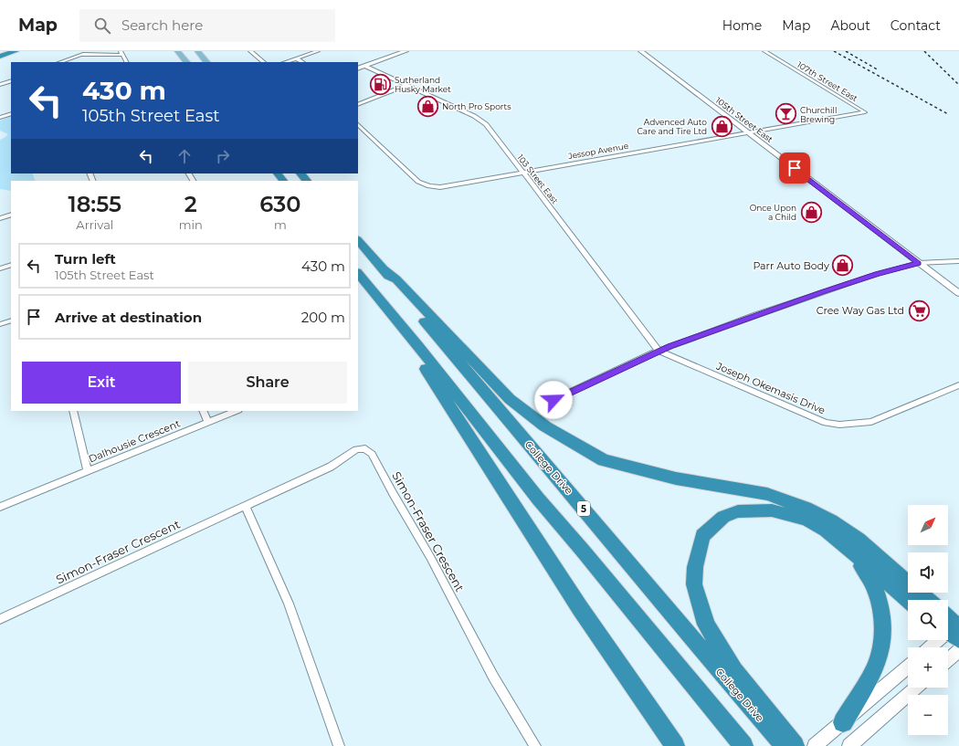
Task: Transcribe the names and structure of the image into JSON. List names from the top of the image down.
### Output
{
  "streets": {
    "highway": ["College Drive", "5"],
    "street": [
      "107th Street East",
      "105th Street East",
      "Jessop Avenue",
      "103 Street East",
      "Joseph Okemasis Drive",
      "Dalhousie Crescent",
      "Simon-Fraser Crescent"
    ]
  },
  "crossings": [
    ["107th Street East", "Jessop Avenue"],
    ["105th Street East", "Jessop Avenue"],
    ["Jessop Avenue", "103 Street East"],
    ["103 Street East", "Joseph Okemasis Drive"]
  ],
  "places": {
    "fuel station": ["Sutherland Husky Market"],
    "shop": [
      "North Pro Sports",
      "Advenced Auto Care and Tire Ltd",
      "Once Upon a Child",
      "Parr Auto Body"
    ],
    "bar": ["Churchill Brewing"],
    "supermarket": ["Cree Way Gas Ltd"]
  },
  "north": "top right",
  "page": {
    "header": "Map",
    "search": "Search here",
    "nav": [
      "Home",
      "Map",
      "About",
      "Contact"
    ],
    "turn": ["430 m", "105th Street East"],
    "eta": [
      "18:55",
      "Arrival",
      "2",
      "min",
      "630",
      "m"
    ],
    "list": [
      {
        "name": "Turn left",
        "note": "105th Street East",
        "value": "430 m"
      },
      {
        "name": "Arrive at destination",
        "value": "200 m"
      }
    ],
    "buttons": ["Exit", "Share"],
    "map_buttons": ["+", "−"]
  }
}
